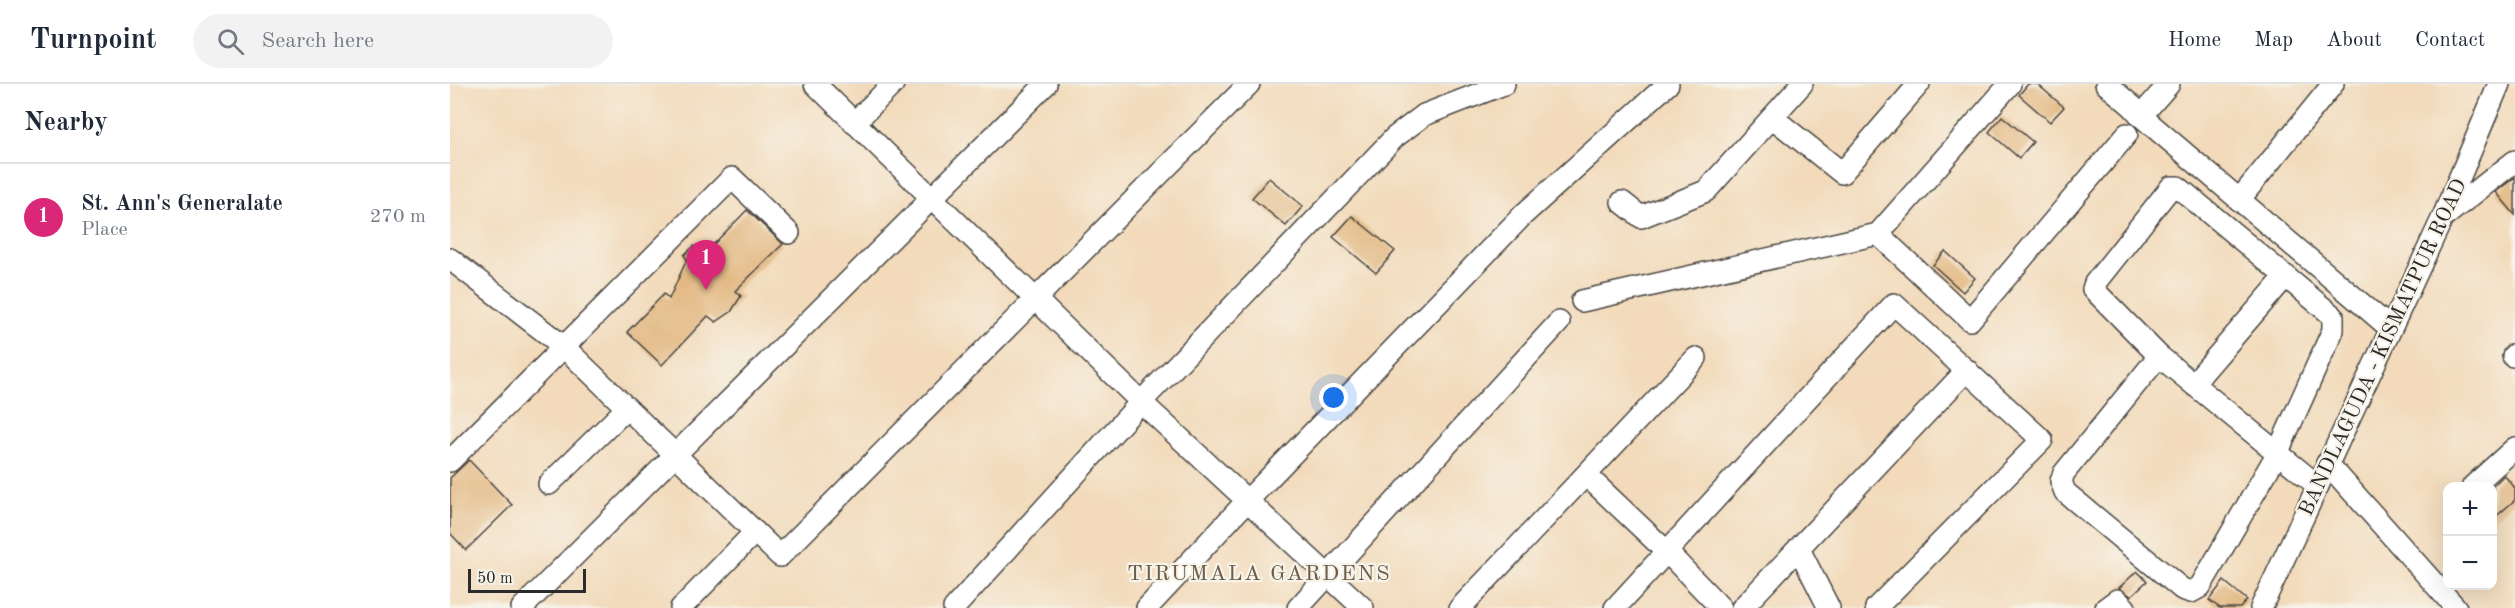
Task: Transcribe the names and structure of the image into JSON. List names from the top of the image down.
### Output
{
  "streets": {
    "street": ["BANDLAGUDA - KISMATPUR ROAD"]
  },
  "districts": ["TIRUMALA GARDENS"],
  "scale_bar": "50 m",
  "page": {
    "header": "Turnpoint",
    "search": "Search here",
    "nav": [
      "Home",
      "Map",
      "About",
      "Contact"
    ],
    "heading": "Nearby",
    "list": [
      {
        "mark": "1",
        "name": "St. Ann's Generalate",
        "note": "Place",
        "value": "270 m"
      }
    ],
    "pins": "1",
    "map_buttons": ["+", "−"],
    "scale": "50 m"
  }
}
